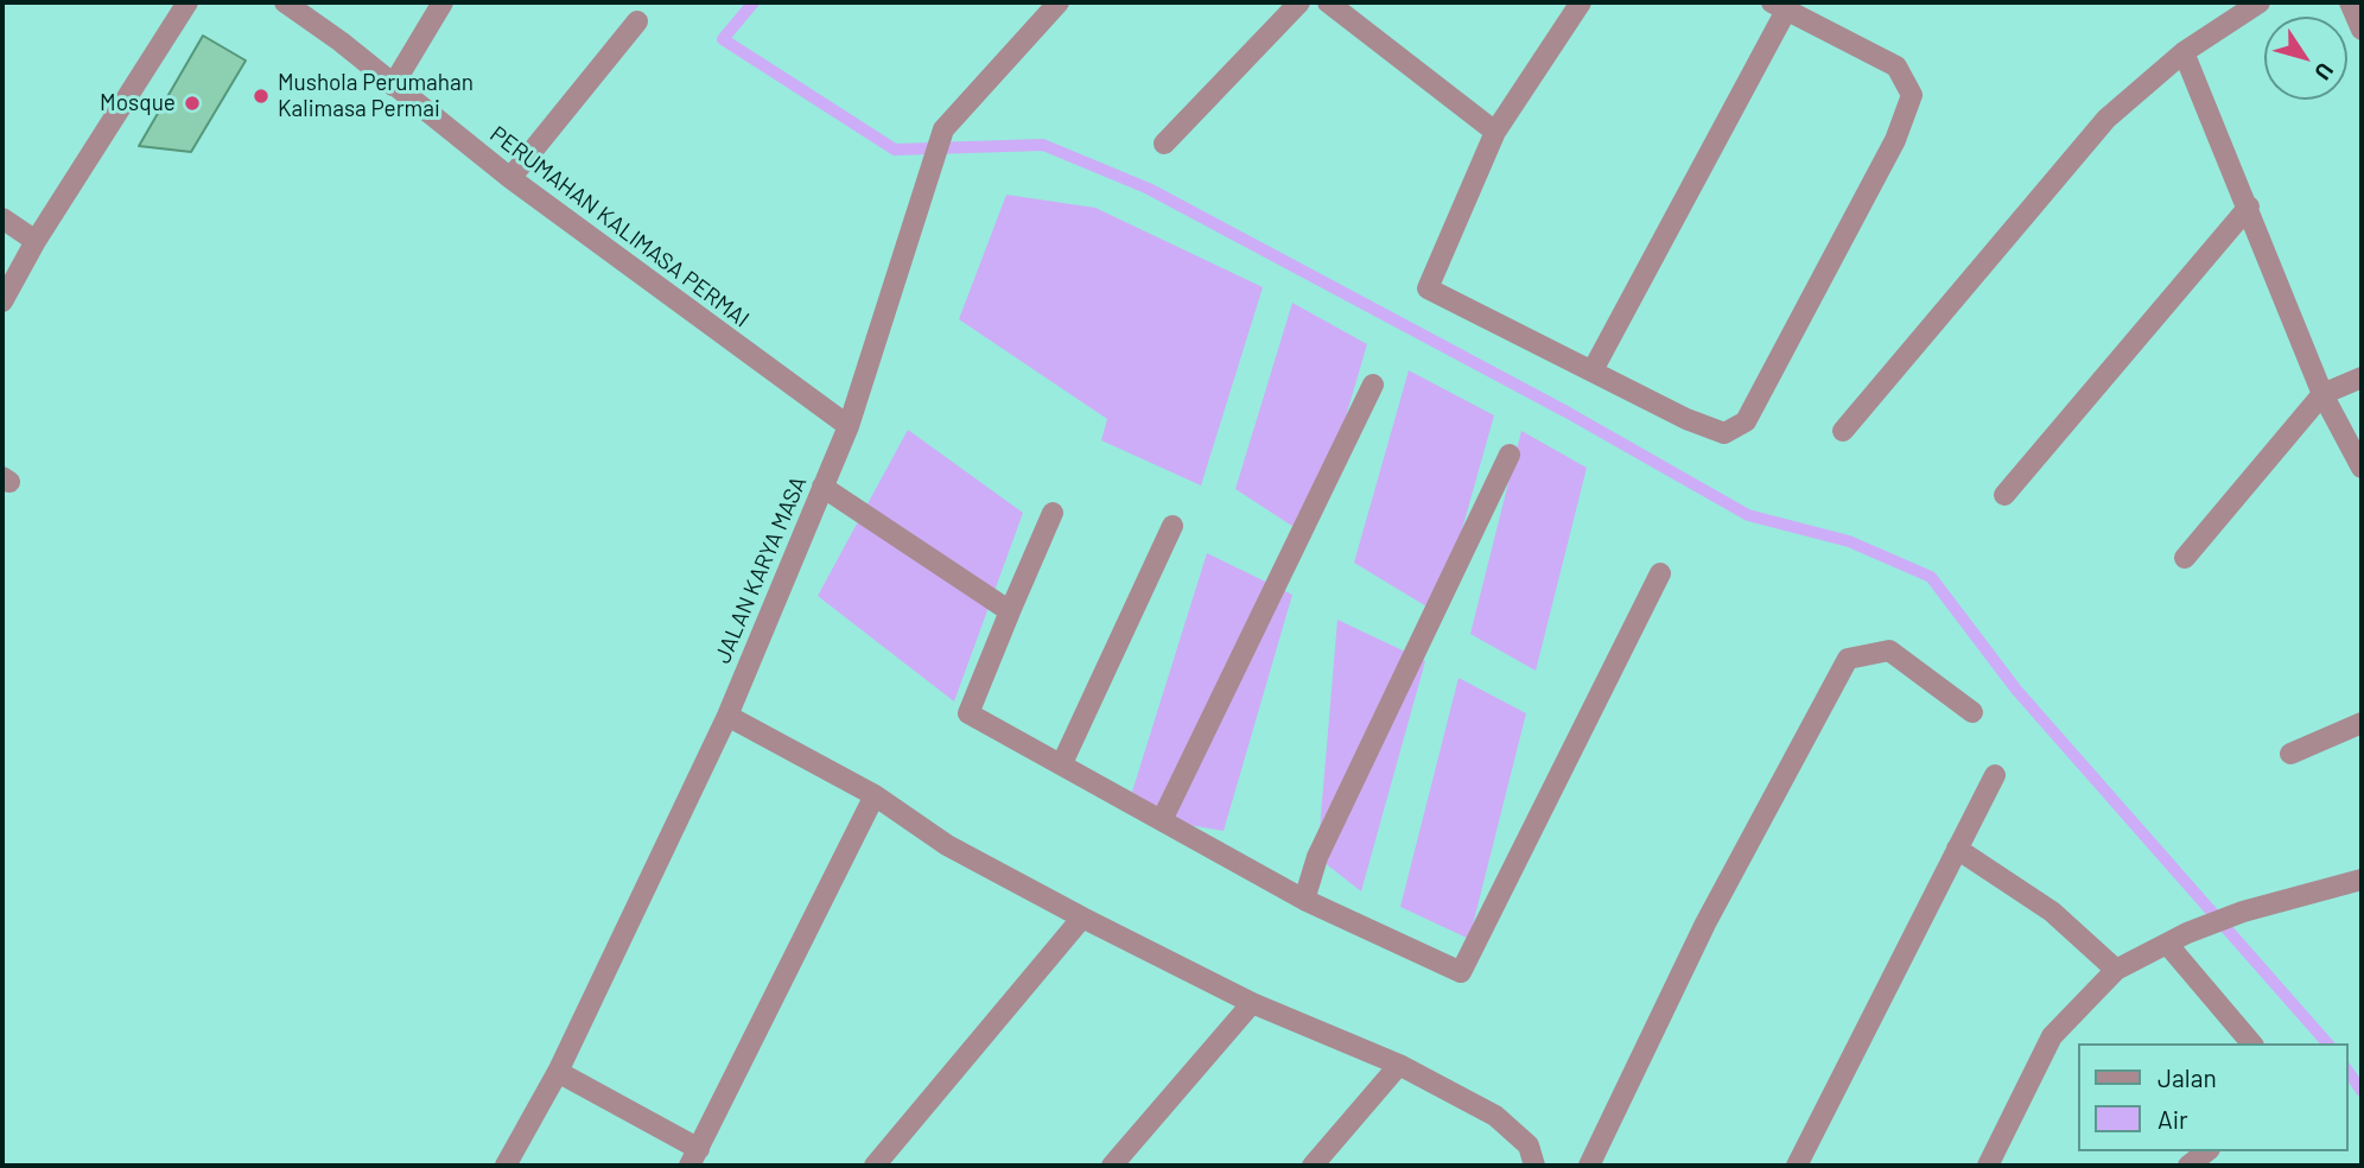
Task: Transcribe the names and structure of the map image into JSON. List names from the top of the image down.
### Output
{
  "streets": {
    "street": ["PERUMAHAN KALIMASA PERMAI", "JALAN KARYA MASA"]
  },
  "crossings": [
    ["PERUMAHAN KALIMASA PERMAI", "JALAN KARYA MASA"]
  ],
  "places": ["Mushola Perumahan Kalimasa Permai", "Mosque"],
  "legend": ["Jalan", "Air"],
  "north": "bottom right"
}
